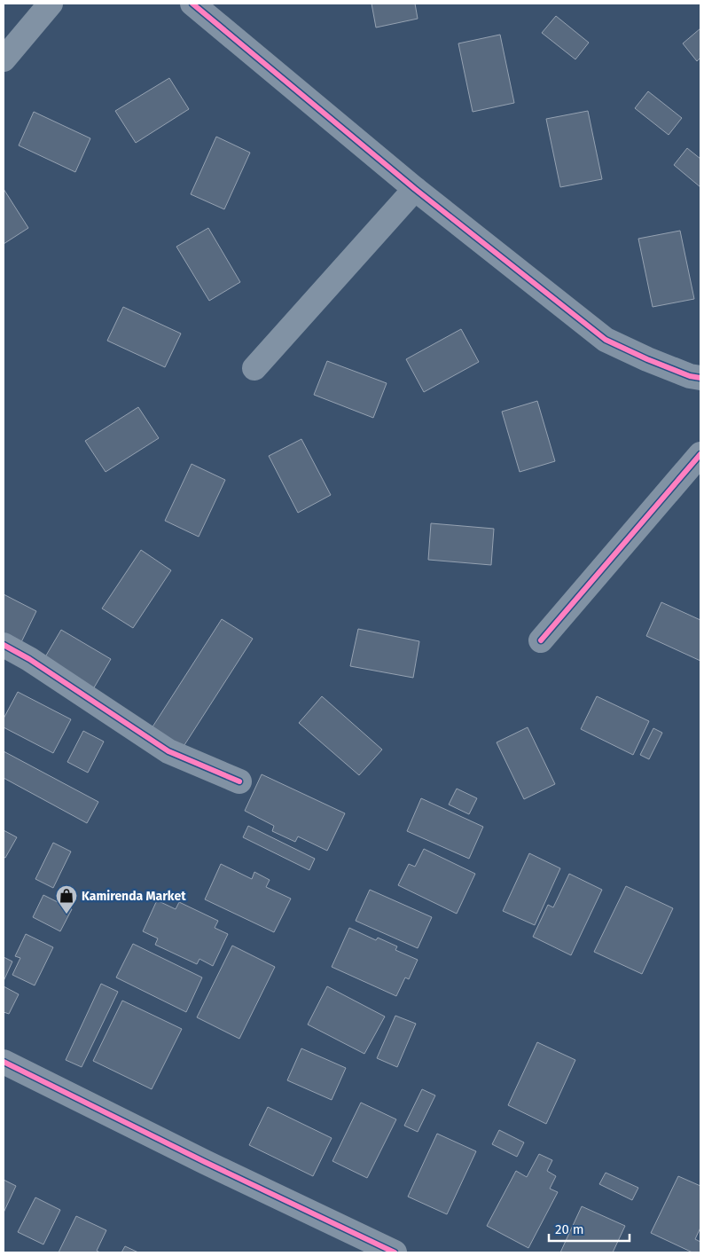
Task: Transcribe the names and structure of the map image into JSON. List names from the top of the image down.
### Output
{
  "places": {
    "shop": ["Kamirenda Market"]
  },
  "scale_bar": "20 m"
}
